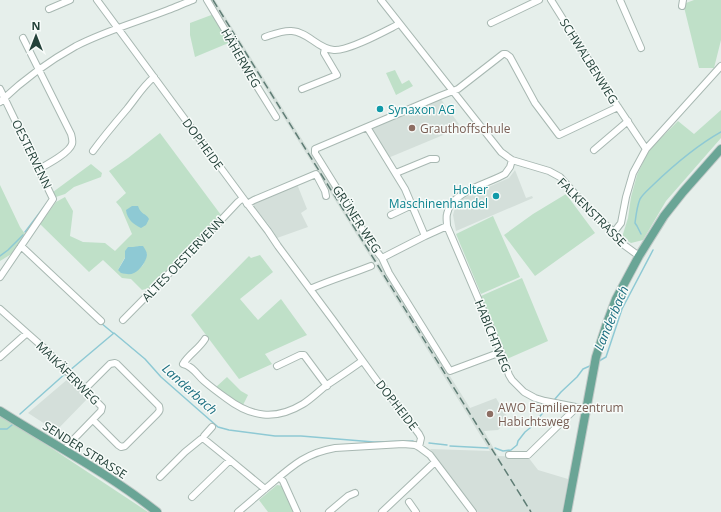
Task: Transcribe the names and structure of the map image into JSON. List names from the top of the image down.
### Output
{
  "streets": {
    "main road": ["SENDER STRASSE"],
    "street": [
      "HÄHERWEG",
      "SCHWALBENWEG",
      "DOPHEIDE",
      "OESTERVENN",
      "FALKENSTRASSE",
      "GRÜNER WEG",
      "ALTES OESTERVENN",
      "HABICHTWEG",
      "MAIKÄFERWEG"
    ]
  },
  "crossings": [
    ["SCHWALBENWEG", "GRÜNER WEG"],
    ["DOPHEIDE", "ALTES OESTERVENN"],
    ["FALKENSTRASSE", "GRÜNER WEG"],
    ["FALKENSTRASSE", "HABICHTWEG"],
    ["GRÜNER WEG", "HABICHTWEG"],
    ["MAIKÄFERWEG", "SENDER STRASSE"]
  ],
  "water": ["Landerbach"],
  "places": [
    "Synaxon AG",
    "Grauthoffschule",
    "Holter Maschinenhandel",
    "AWO Familienzentrum Habichtsweg"
  ],
  "north": "top"
}
